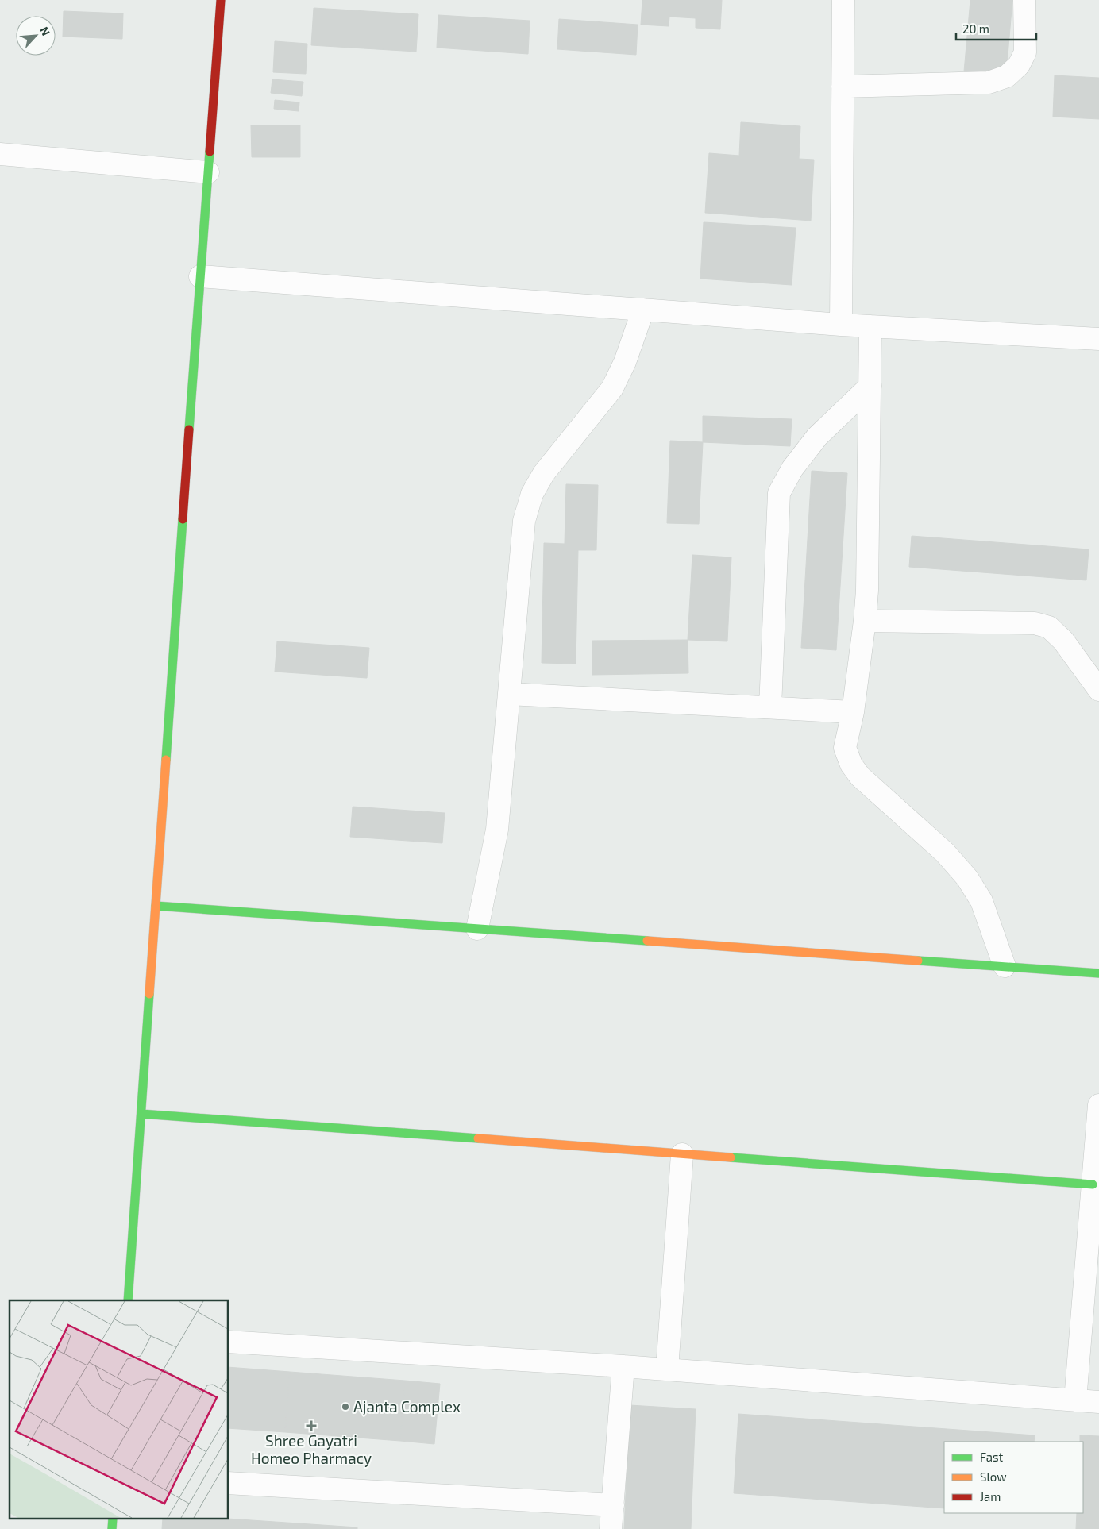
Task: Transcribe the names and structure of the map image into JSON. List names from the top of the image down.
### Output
{
  "places": {
    "other": ["Ajanta Complex"],
    "health": ["Shree Gayatri Homeo Pharmacy"]
  },
  "legend": ["Fast", "Slow", "Jam"],
  "scale_bar": "20 m",
  "north": "top right"
}
